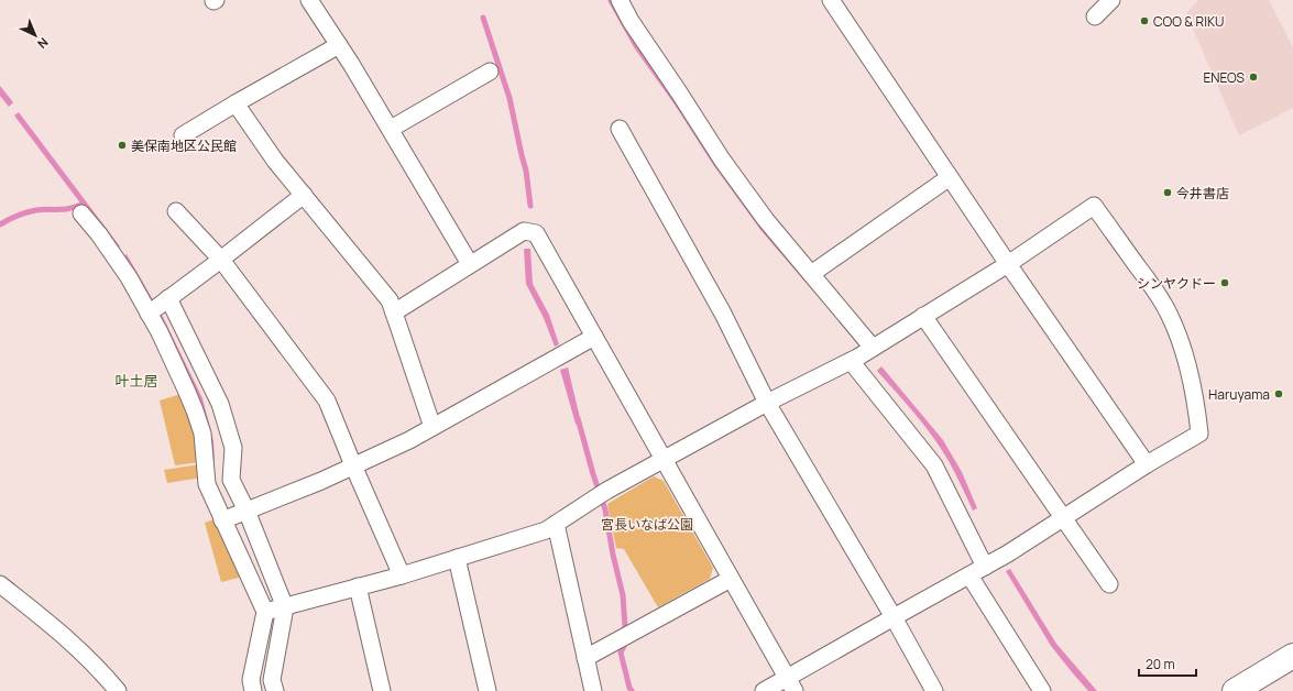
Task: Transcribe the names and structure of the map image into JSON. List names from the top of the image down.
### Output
{
  "districts": ["叶土居"],
  "parks": ["宮長いなば公園"],
  "places": [
    "COO & RIKU",
    "ENEOS",
    "美保南地区公民館",
    "今井書店",
    "シンヤクドー",
    "Haruyama"
  ],
  "scale_bar": "20 m",
  "north": "bottom right"
}
